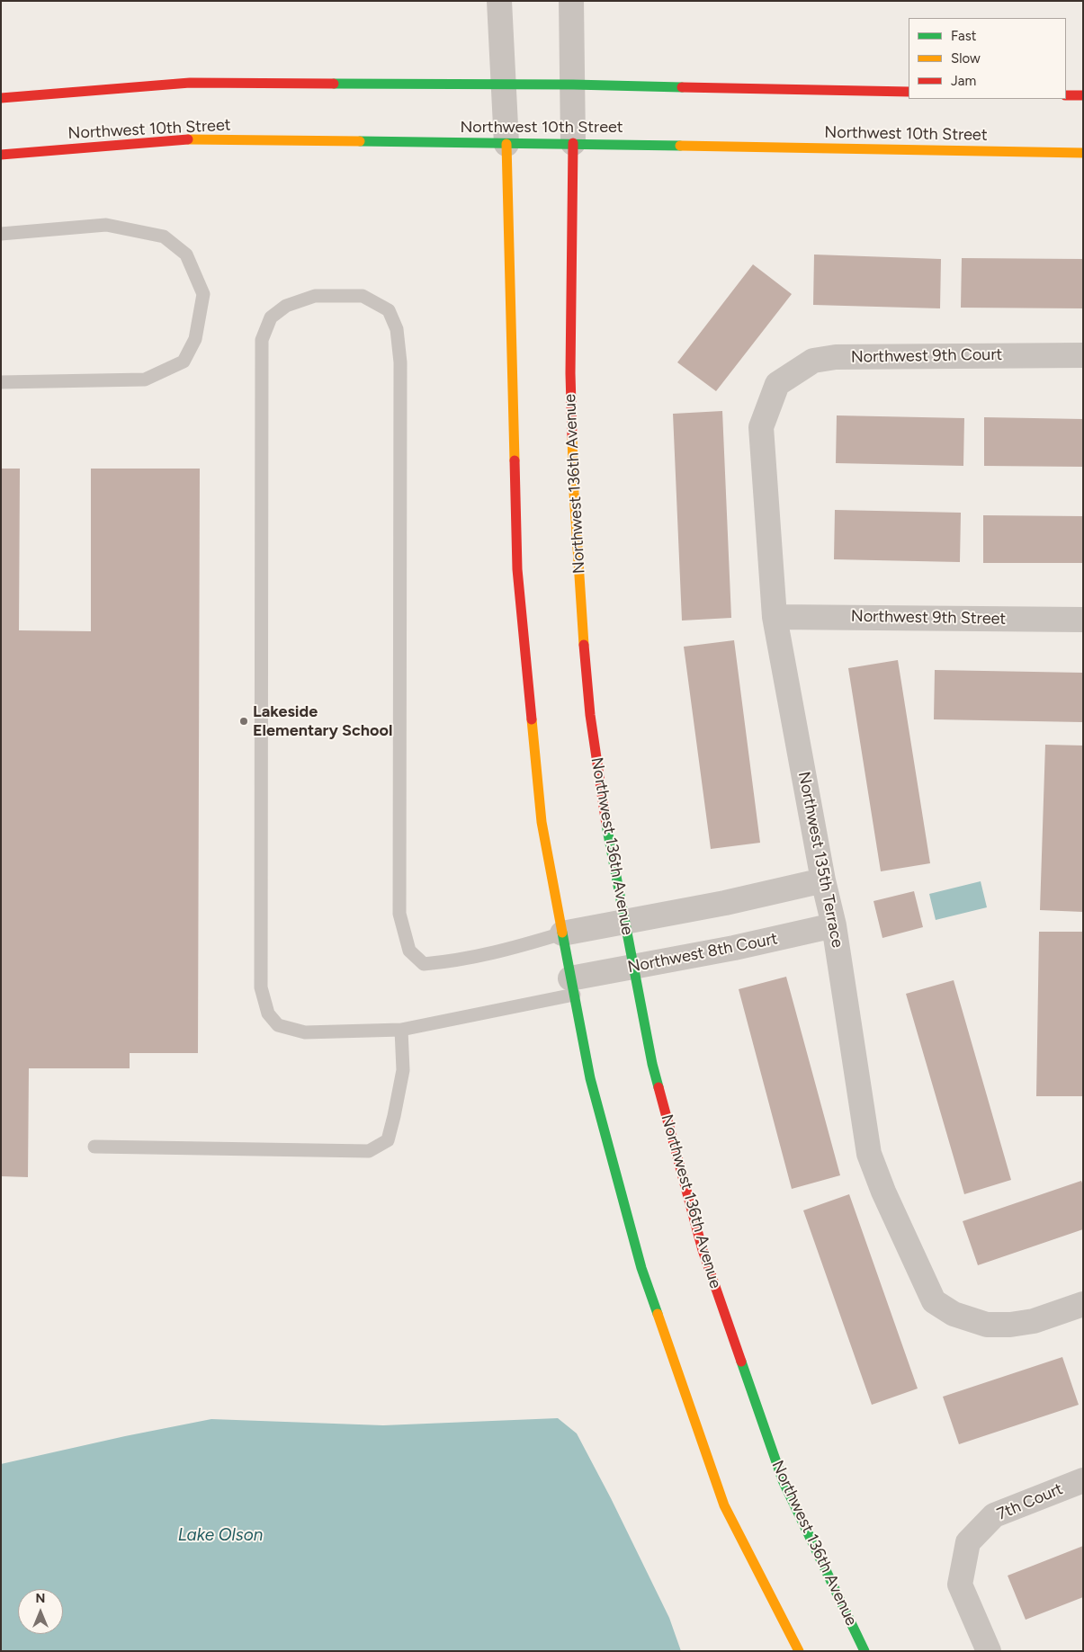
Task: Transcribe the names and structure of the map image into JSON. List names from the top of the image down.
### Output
{
  "streets": {
    "street": [
      "Northwest 10th Street",
      "Northwest 9th Court",
      "Northwest 136th Avenue",
      "Northwest 9th Street",
      "Northwest 135th Terrace",
      "Northwest 8th Court",
      "7th Court"
    ]
  },
  "crossings": [
    ["Northwest 10th Street", "Northwest 136th Avenue"],
    ["Northwest 9th Court", "Northwest 135th Terrace"],
    ["Northwest 136th Avenue", "Northwest 8th Court"],
    ["Northwest 9th Street", "Northwest 135th Terrace"],
    ["Northwest 135th Terrace", "Northwest 8th Court"]
  ],
  "water": ["Lake Olson"],
  "places": ["Lakeside Elementary School"],
  "legend": ["Fast", "Slow", "Jam"],
  "north": "top"
}
